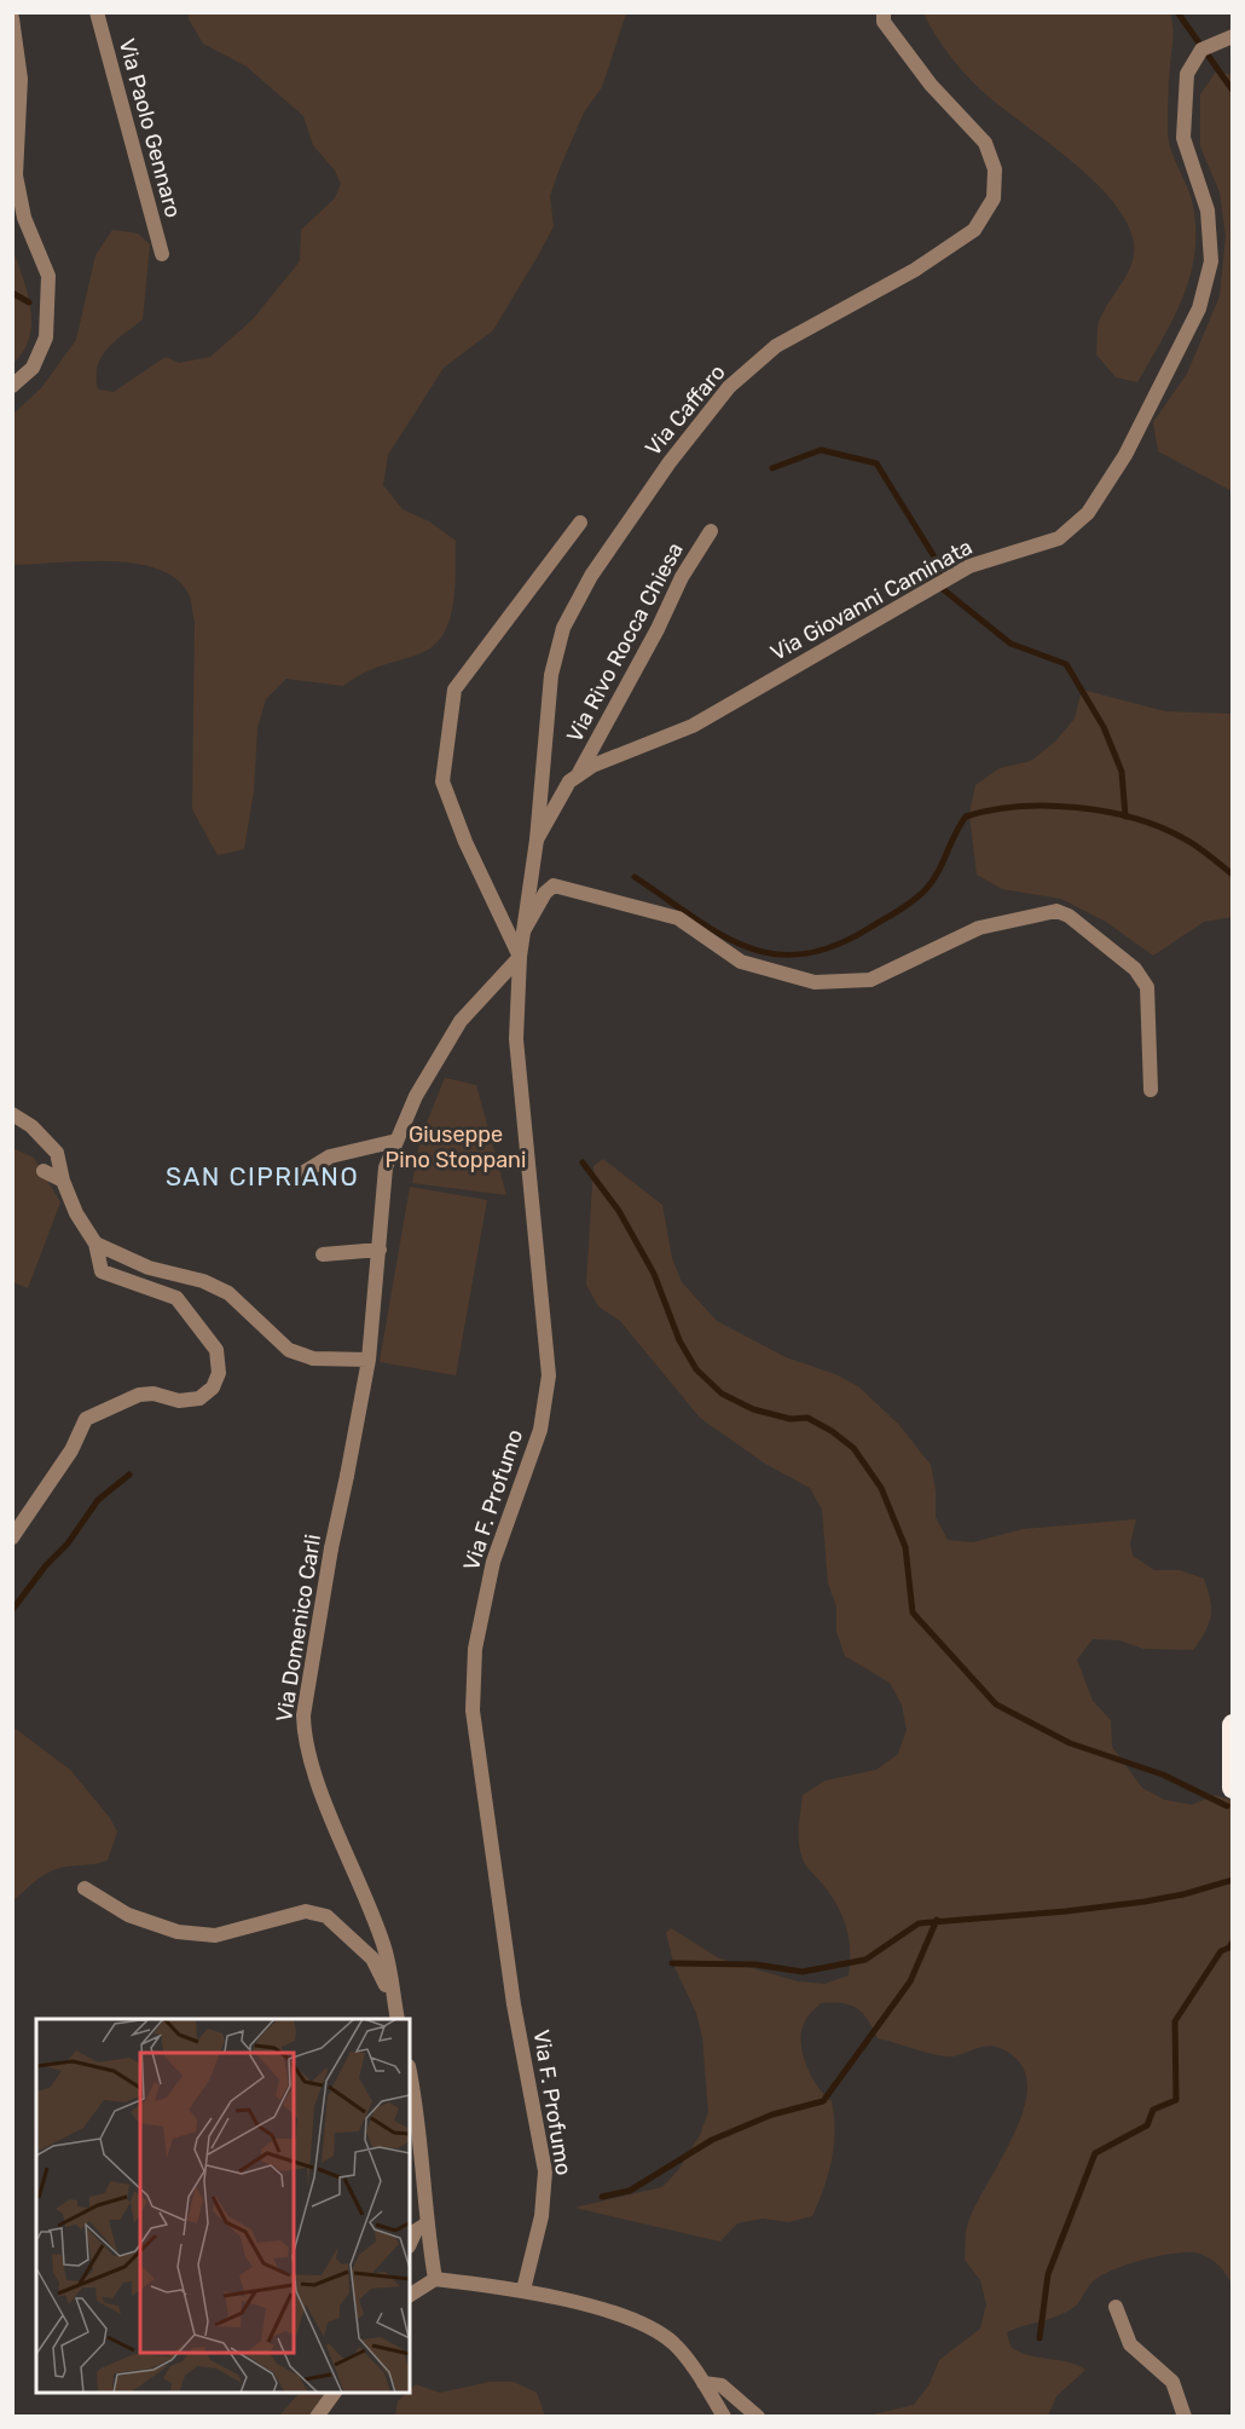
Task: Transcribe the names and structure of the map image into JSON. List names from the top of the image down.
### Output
{
  "streets": {
    "street": [
      "Via Paolo Gennaro",
      "Via Caffaro",
      "Via Giovanni Caminata",
      "Via Rivo Rocca Chiesa",
      "Via F. Profumo",
      "Via Domenico Carli"
    ]
  },
  "crossings": [
    ["Via Caffaro", "Via Giovanni Caminata"],
    ["Via Caffaro", "Via F. Profumo"],
    ["Via Caffaro", "Via Domenico Carli"],
    ["Via Giovanni Caminata", "Via Rivo Rocca Chiesa"]
  ],
  "districts": ["SAN CIPRIANO"],
  "parks": ["Giuseppe Pino Stoppani"]
}
